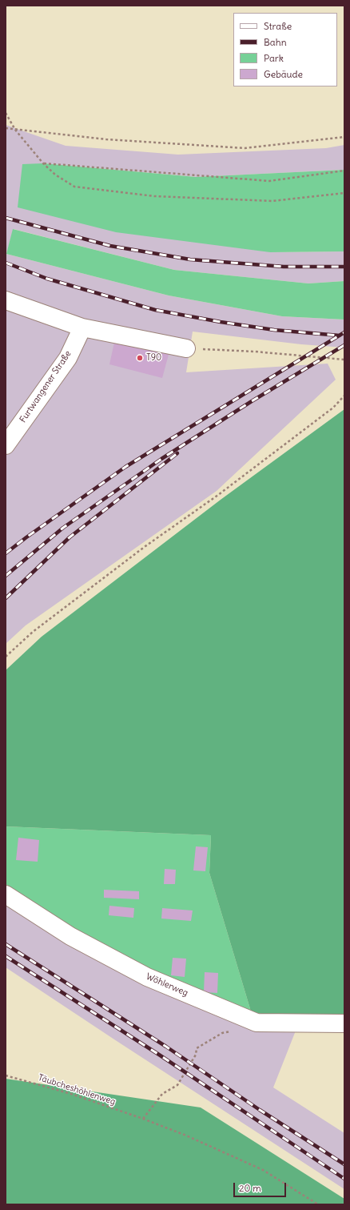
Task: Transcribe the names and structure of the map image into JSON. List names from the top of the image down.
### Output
{
  "streets": {
    "street": ["Furtwangener Straße", "Wöhlerweg"],
    "path": ["Täubcheshöhlenweg"]
  },
  "places": ["T90"],
  "legend": [
    "Straße",
    "Bahn",
    "Park",
    "Gebäude"
  ],
  "scale_bar": "20 m"
}
